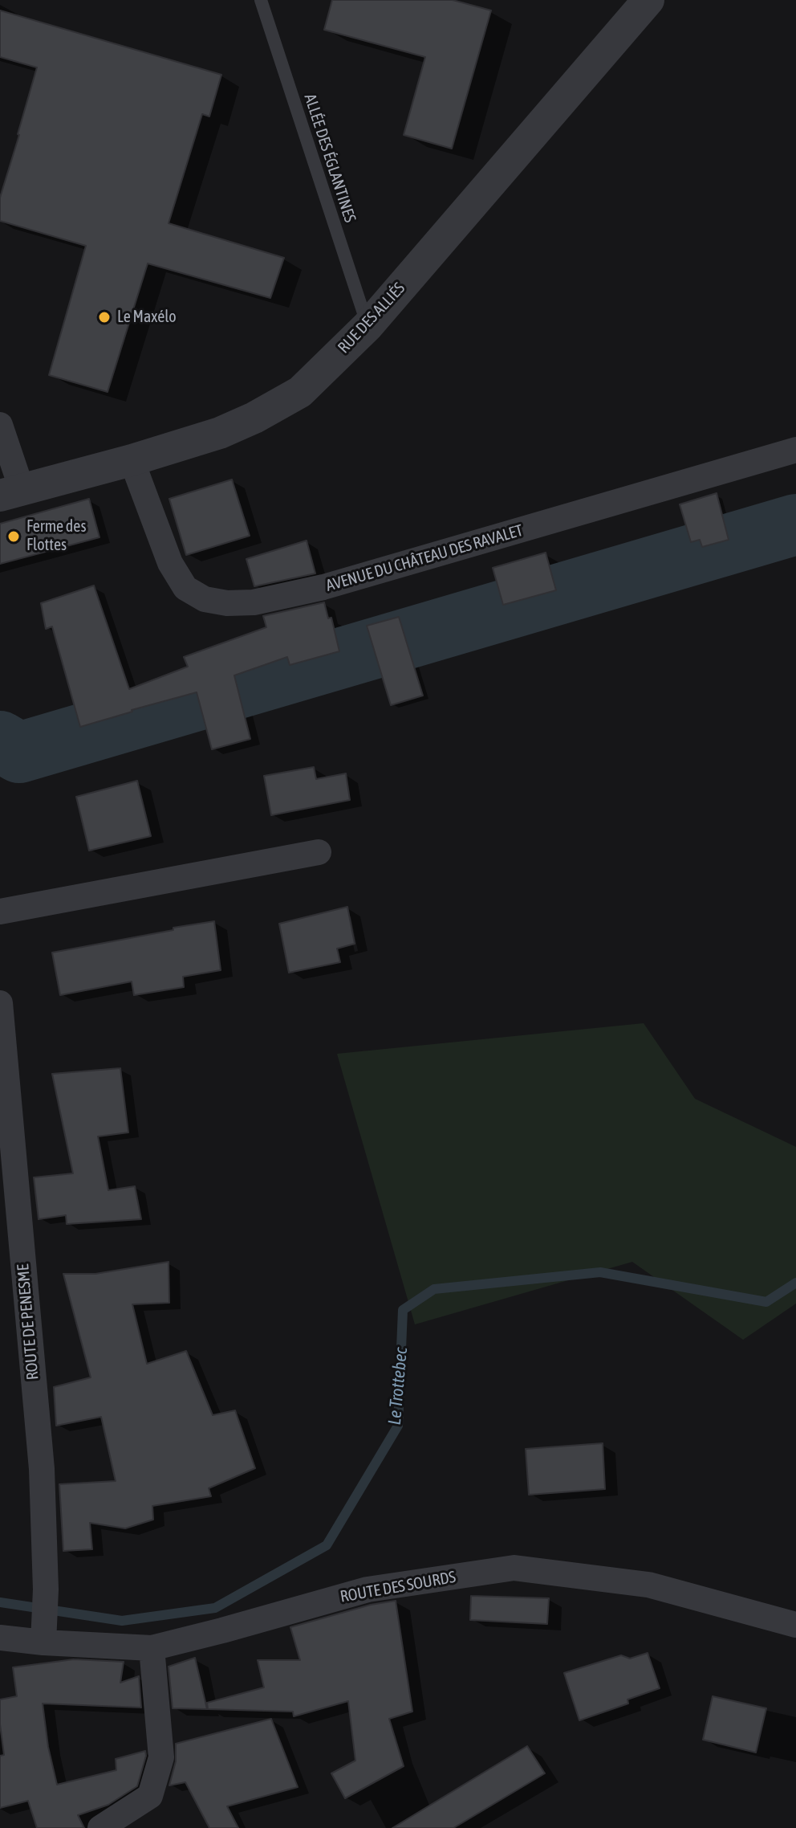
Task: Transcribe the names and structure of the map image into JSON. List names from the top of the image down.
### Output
{
  "streets": {
    "street": [
      "RUE DES ALLIÉS",
      "AVENUE DU CHÂTEAU DES RAVALET",
      "ROUTE DE PENESME",
      "ROUTE DES SOURDS"
    ],
    "lane": ["ALLÉE DES ÉGLANTINES"]
  },
  "crossings": [
    ["ALLÉE DES ÉGLANTINES", "RUE DES ALLIÉS"],
    ["RUE DES ALLIÉS", "AVENUE DU CHÂTEAU DES RAVALET"],
    ["ROUTE DE PENESME", "ROUTE DES SOURDS"]
  ],
  "water": ["Le Trottebec"],
  "places": ["Le Maxélo", "Ferme des Flottes"]
}
